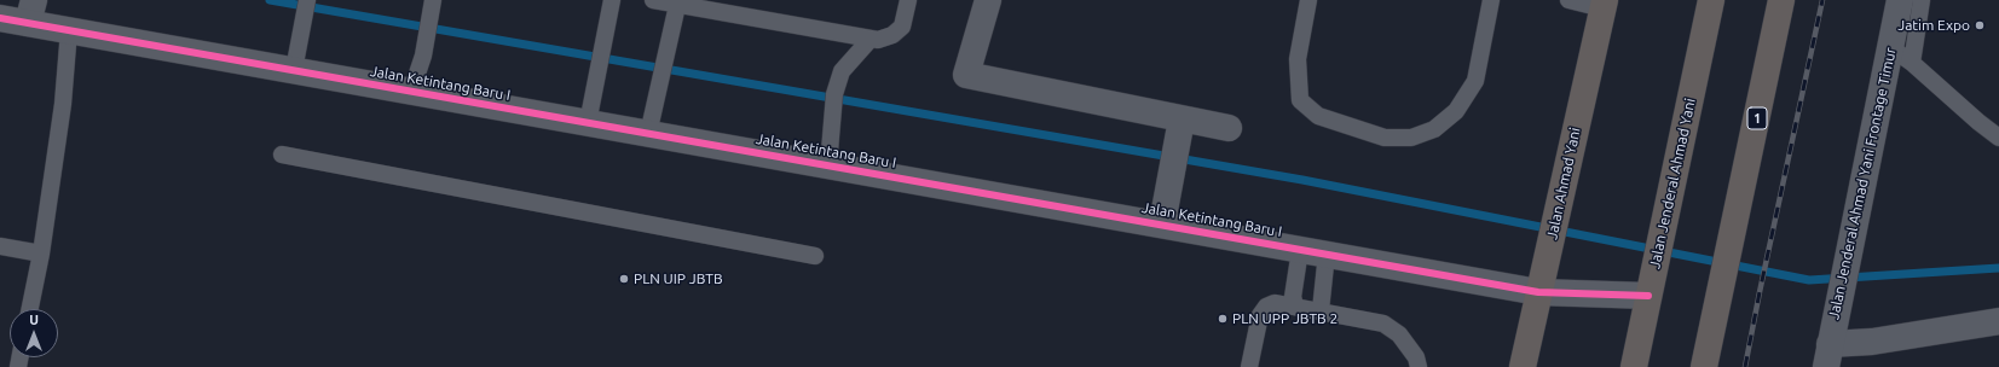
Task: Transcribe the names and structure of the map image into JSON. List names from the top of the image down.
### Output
{
  "streets": {
    "highway": ["1", "Jalan Ahmad Yani", "Jalan Jenderal Ahmad Yani"],
    "street": ["Jalan Ketintang Baru I", "Jalan Jenderal Ahmad Yani Frontage Timur"]
  },
  "crossings": [
    ["Jalan Ketintang Baru I", "Jalan Ahmad Yani"],
    ["Jalan Ketintang Baru I", "Jalan Jenderal Ahmad Yani"]
  ],
  "places": ["Jatim Expo", "PLN UIP JBTB", "PLN UPP JBTB 2"],
  "north": "top"
}
